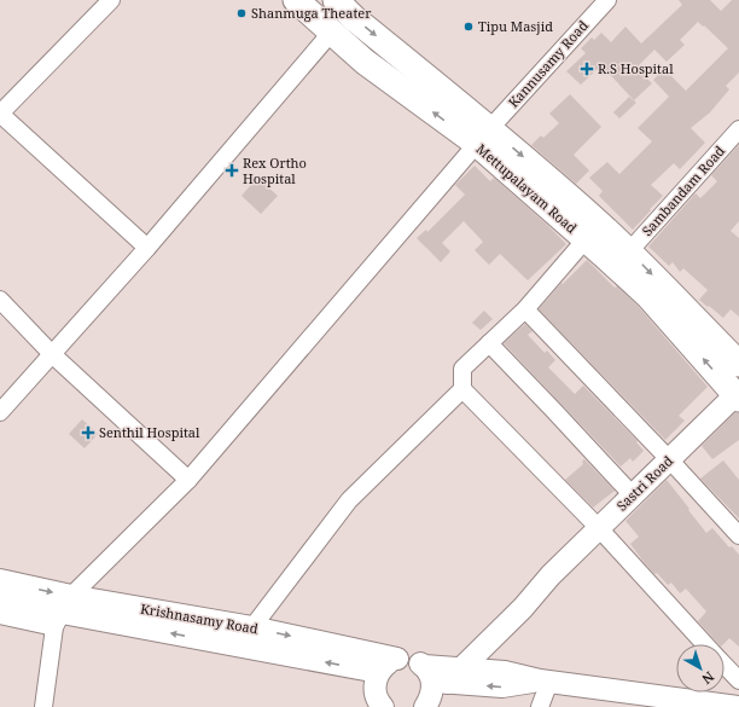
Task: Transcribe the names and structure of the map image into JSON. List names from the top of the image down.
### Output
{
  "streets": {
    "highway": ["Mettupalayam Road"],
    "main road": ["Sastri Road", "Krishnasamy Road"],
    "street": ["Kannusamy Road", "Sambandam Road"]
  },
  "crossings": [
    ["Kannusamy Road", "Mettupalayam Road"],
    ["Kannusamy Road", "Krishnasamy Road"],
    ["Mettupalayam Road", "Sambandam Road"],
    ["Mettupalayam Road", "Sastri Road"],
    ["Sastri Road", "Krishnasamy Road"]
  ],
  "places": {
    "other": ["Shanmuga Theater", "Tipu Masjid"],
    "health": ["R.S Hospital", "Rex Ortho Hospital", "Senthil Hospital"]
  },
  "north": "bottom right"
}
